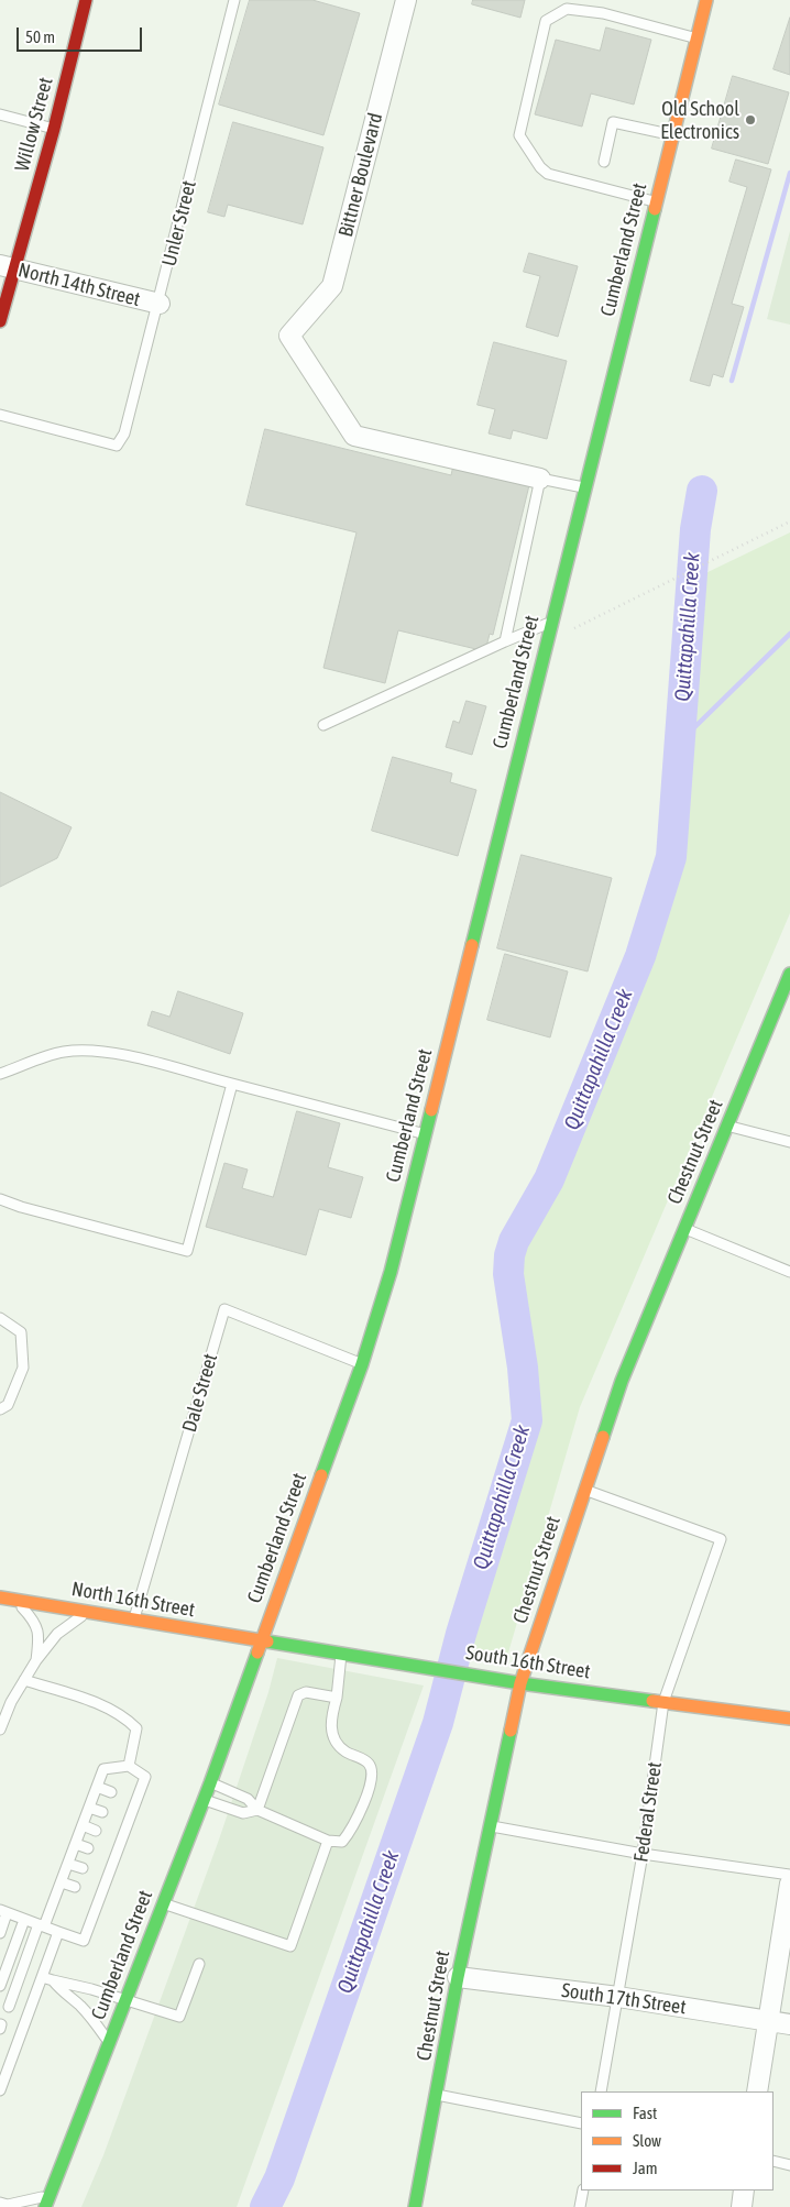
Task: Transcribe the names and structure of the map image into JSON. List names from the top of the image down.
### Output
{
  "streets": {
    "main road": [
      "Willow Street",
      "Cumberland Street",
      "Chestnut Street",
      "North 16th Street",
      "South 16th Street"
    ],
    "street": ["Bittner Boulevard", "North 14th Street", "South 17th Street"],
    "lane": ["Unler Street", "Dale Street", "Federal Street"]
  },
  "crossings": [
    ["Willow Street", "North 14th Street"],
    ["Unler Street", "North 14th Street"],
    ["Cumberland Street", "Dale Street"],
    ["Cumberland Street", "North 16th Street"],
    ["Cumberland Street", "South 16th Street"],
    ["Chestnut Street", "South 16th Street"],
    ["Chestnut Street", "Federal Street"],
    ["Chestnut Street", "South 17th Street"],
    ["Dale Street", "North 16th Street"],
    ["North 16th Street", "South 16th Street"],
    ["South 16th Street", "Federal Street"],
    ["Federal Street", "South 17th Street"]
  ],
  "water": ["Quittapahilla Creek"],
  "places": ["Old School Electronics"],
  "legend": ["Fast", "Slow", "Jam"],
  "scale_bar": "50 m"
}
